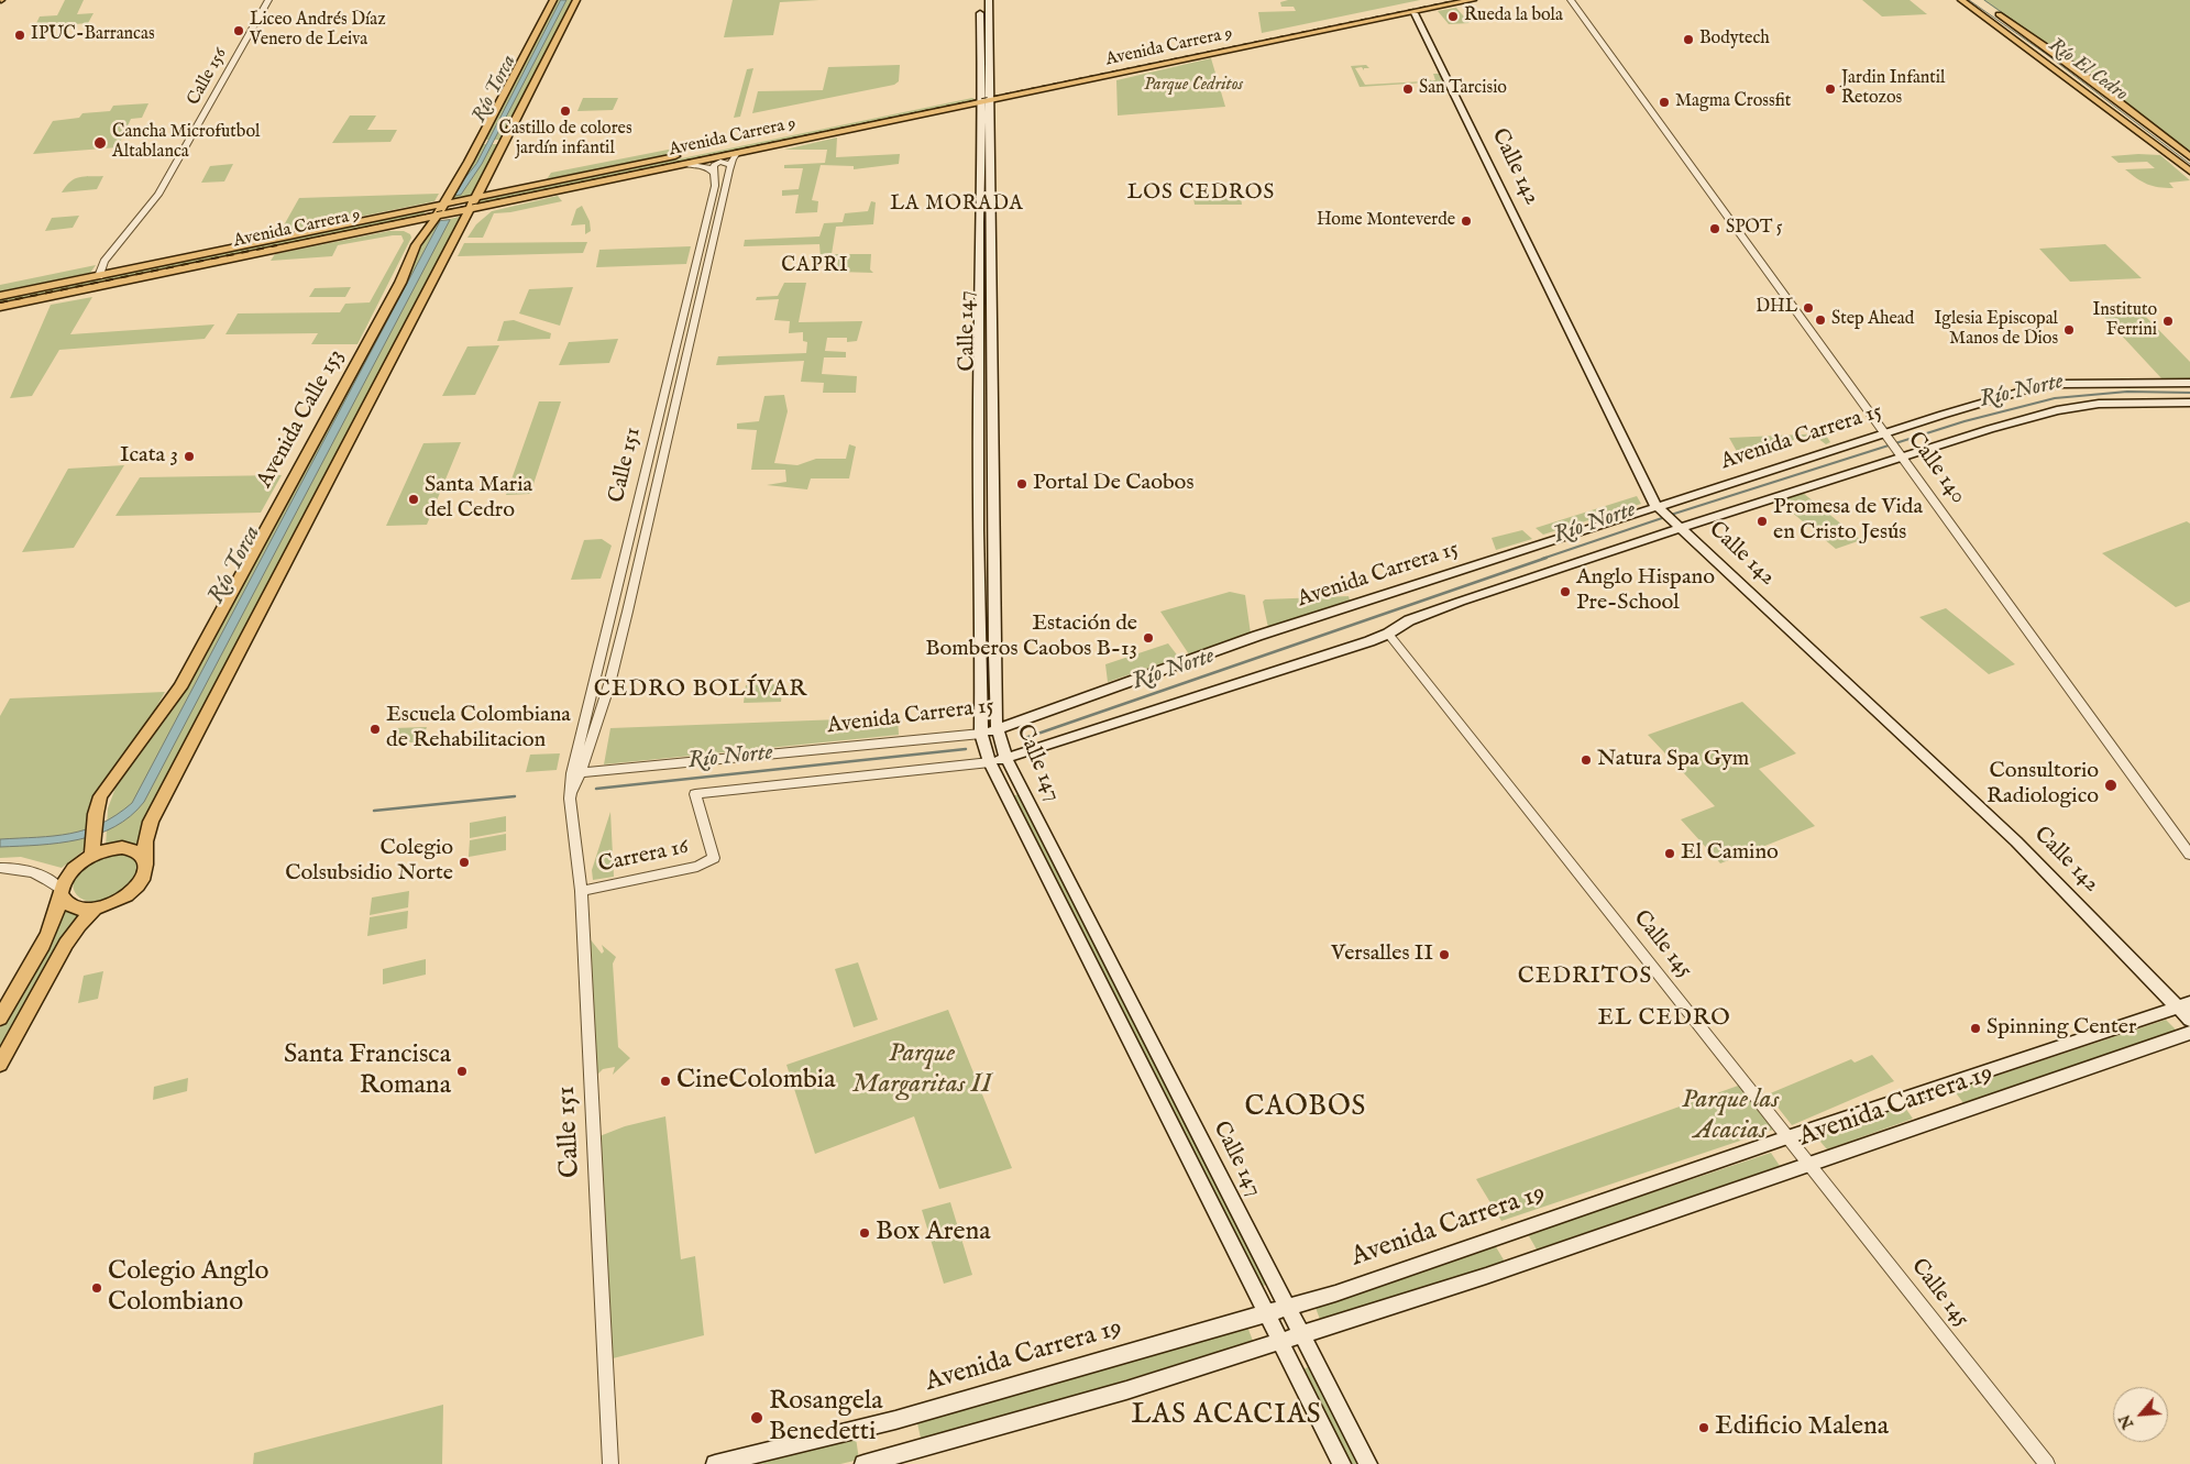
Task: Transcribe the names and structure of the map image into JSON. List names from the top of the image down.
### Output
{
  "streets": {
    "main road": [
      "Avenida Carrera 9",
      "Calle 142",
      "Calle 147",
      "Avenida Calle 153",
      "Avenida Carrera 15",
      "Avenida Carrera 19"
    ],
    "street": [
      "Calle 156",
      "Calle 151",
      "Calle 140",
      "Carrera 16",
      "Calle 145"
    ]
  },
  "crossings": [
    ["Avenida Carrera 9", "Calle 156"],
    ["Avenida Carrera 9", "Calle 142"],
    ["Avenida Carrera 9", "Calle 147"],
    ["Avenida Carrera 9", "Avenida Calle 153"],
    ["Avenida Carrera 9", "Calle 151"],
    ["Calle 142", "Avenida Carrera 15"],
    ["Calle 142", "Avenida Carrera 19"],
    ["Calle 147", "Avenida Carrera 15"],
    ["Calle 147", "Carrera 16"],
    ["Calle 147", "Avenida Carrera 19"],
    ["Avenida Carrera 15", "Calle 151"],
    ["Avenida Carrera 15", "Calle 140"],
    ["Calle 151", "Carrera 16"],
    ["Calle 145", "Avenida Carrera 19"]
  ],
  "districts": [
    "LOS CEDROS",
    "LA MORADA",
    "CAPRI",
    "CEDRO BOLÍVAR",
    "CEDRITOS",
    "EL CEDRO",
    "CAOBOS",
    "LAS ACACIAS"
  ],
  "water": ["Río El Cedro", "Río Torca", "Río Norte"],
  "parks": ["Parque Cedritos", "Parque Margaritas II", "Parque las Acacias"],
  "places": [
    "Rueda la bola",
    "Liceo Andrés Díaz Venero de Leiva",
    "IPUC-Barrancas",
    "Bodytech",
    "San Tarcisio",
    "Jardin Infantil Retozos",
    "Magma Crossfit",
    "Castillo de colores jardín infantil",
    "Cancha Microfutbol Altablanca",
    "Home Monteverde",
    "SPOT 5",
    "DHL",
    "Step Ahead",
    "Instituto Ferrini",
    "Iglesia Episcopal Manos de Dios",
    "Icata 3",
    "Portal De Caobos",
    "Santa Maria del Cedro",
    "Promesa de Vida en Cristo Jesús",
    "Anglo Hispano Pre-School",
    "Estación de Bomberos Caobos B-13",
    "Escuela Colombiana de Rehabilitacion",
    "Natura Spa Gym",
    "Consultorio Radiologico",
    "El Camino",
    "Colegio Colsubsidio Norte",
    "Versalles II",
    "Spinning Center",
    "Santa Francisca Romana",
    "CineColombia",
    "Box Arena",
    "Colegio Anglo Colombiano",
    "Rosangela Benedetti",
    "Edificio Malena"
  ],
  "north": "bottom left"
}
